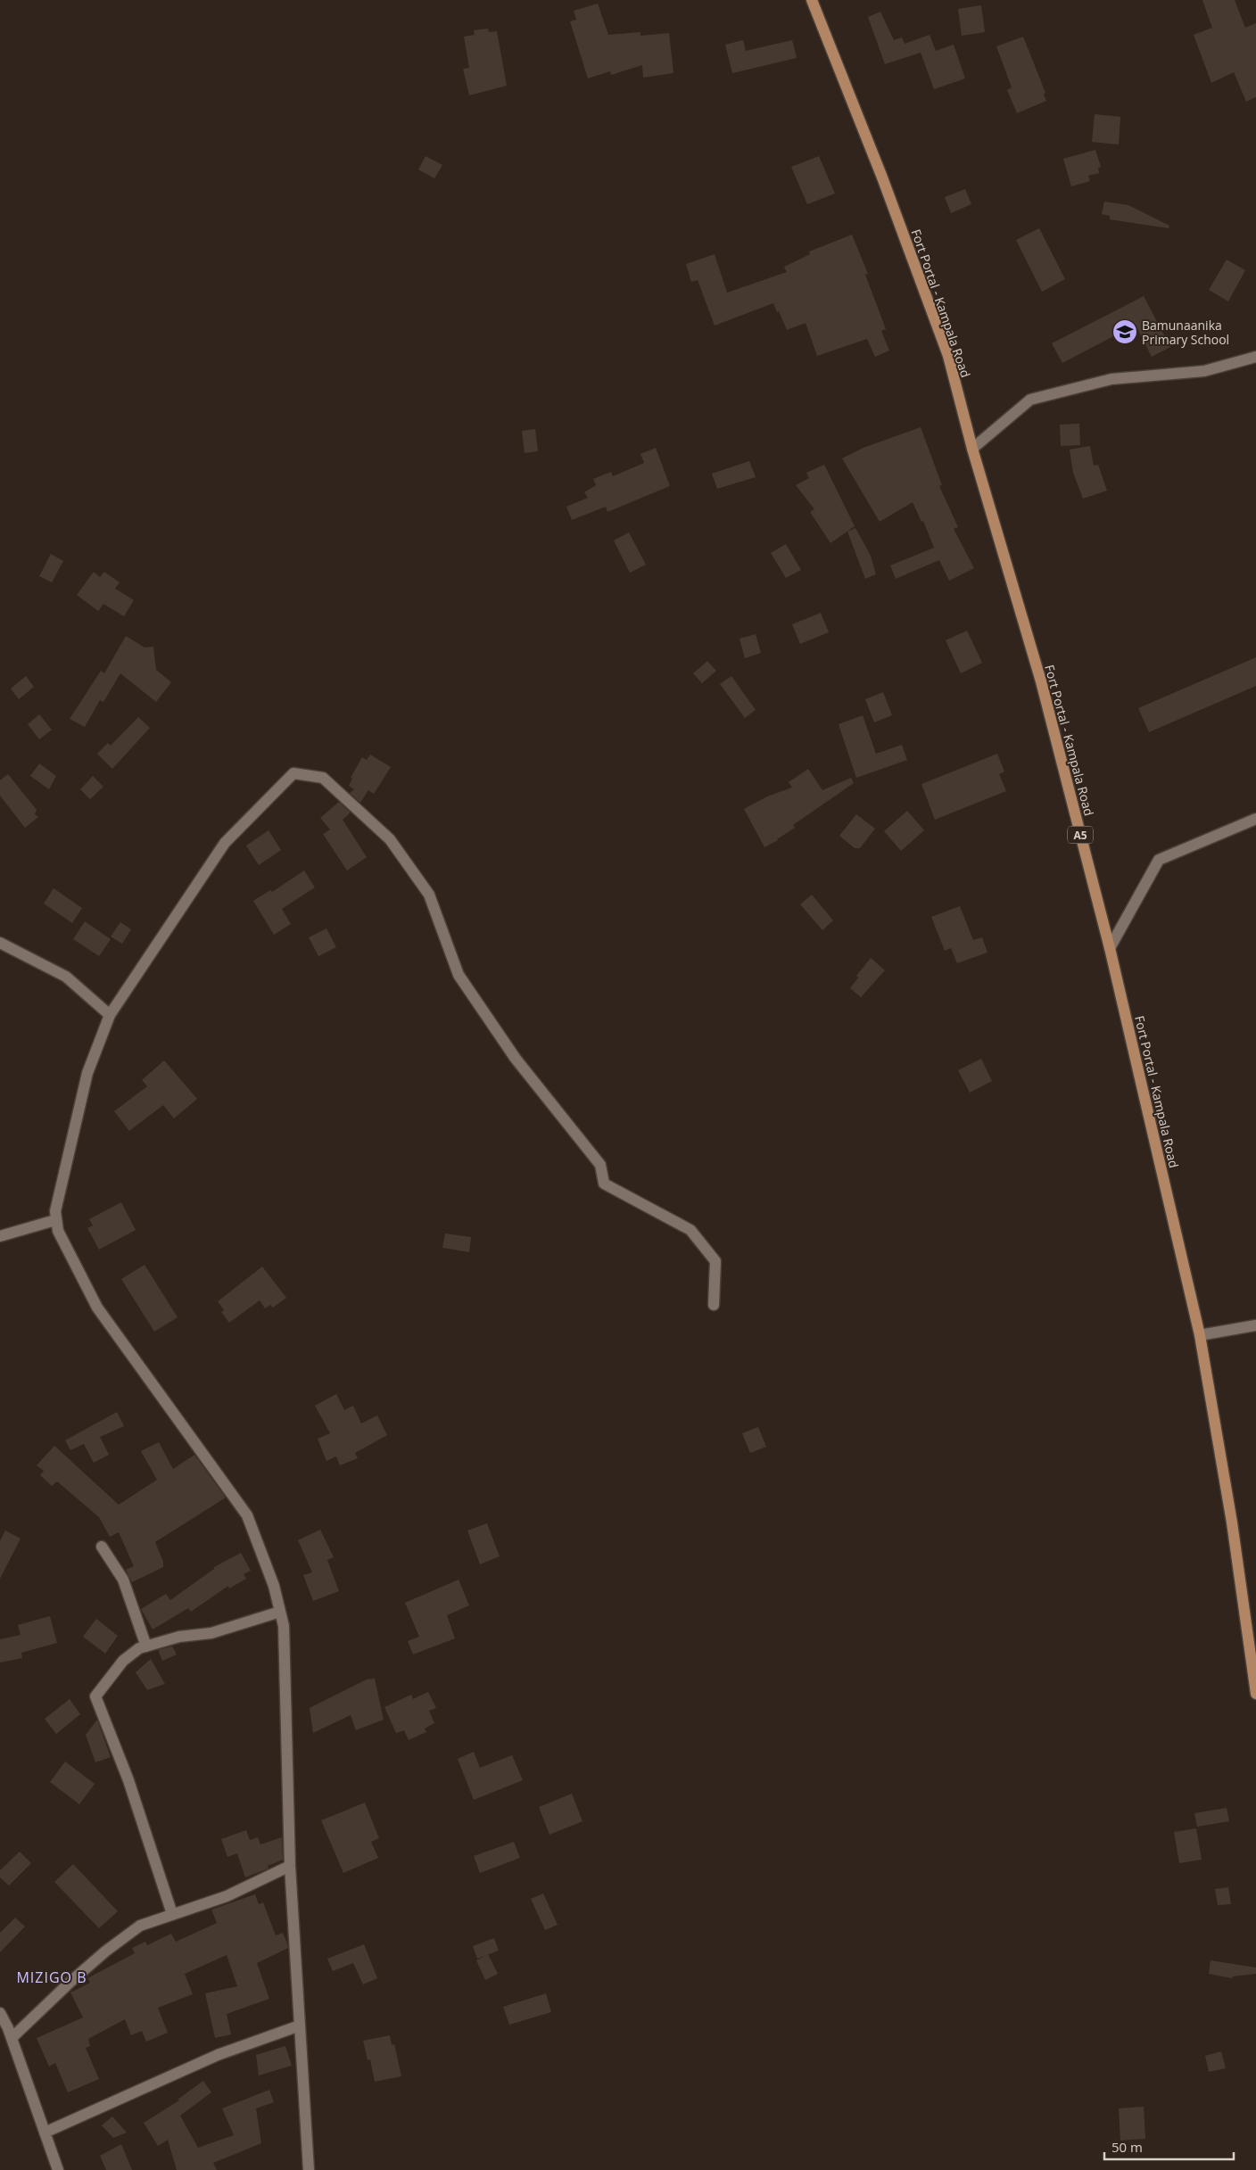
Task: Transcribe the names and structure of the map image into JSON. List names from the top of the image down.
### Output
{
  "streets": {
    "main road": ["Fort Portal - Kampala Road", "A5"]
  },
  "districts": ["MIZIGO B"],
  "places": {
    "school or university": ["Bamunaanika Primary School"]
  },
  "scale_bar": "50 m"
}
